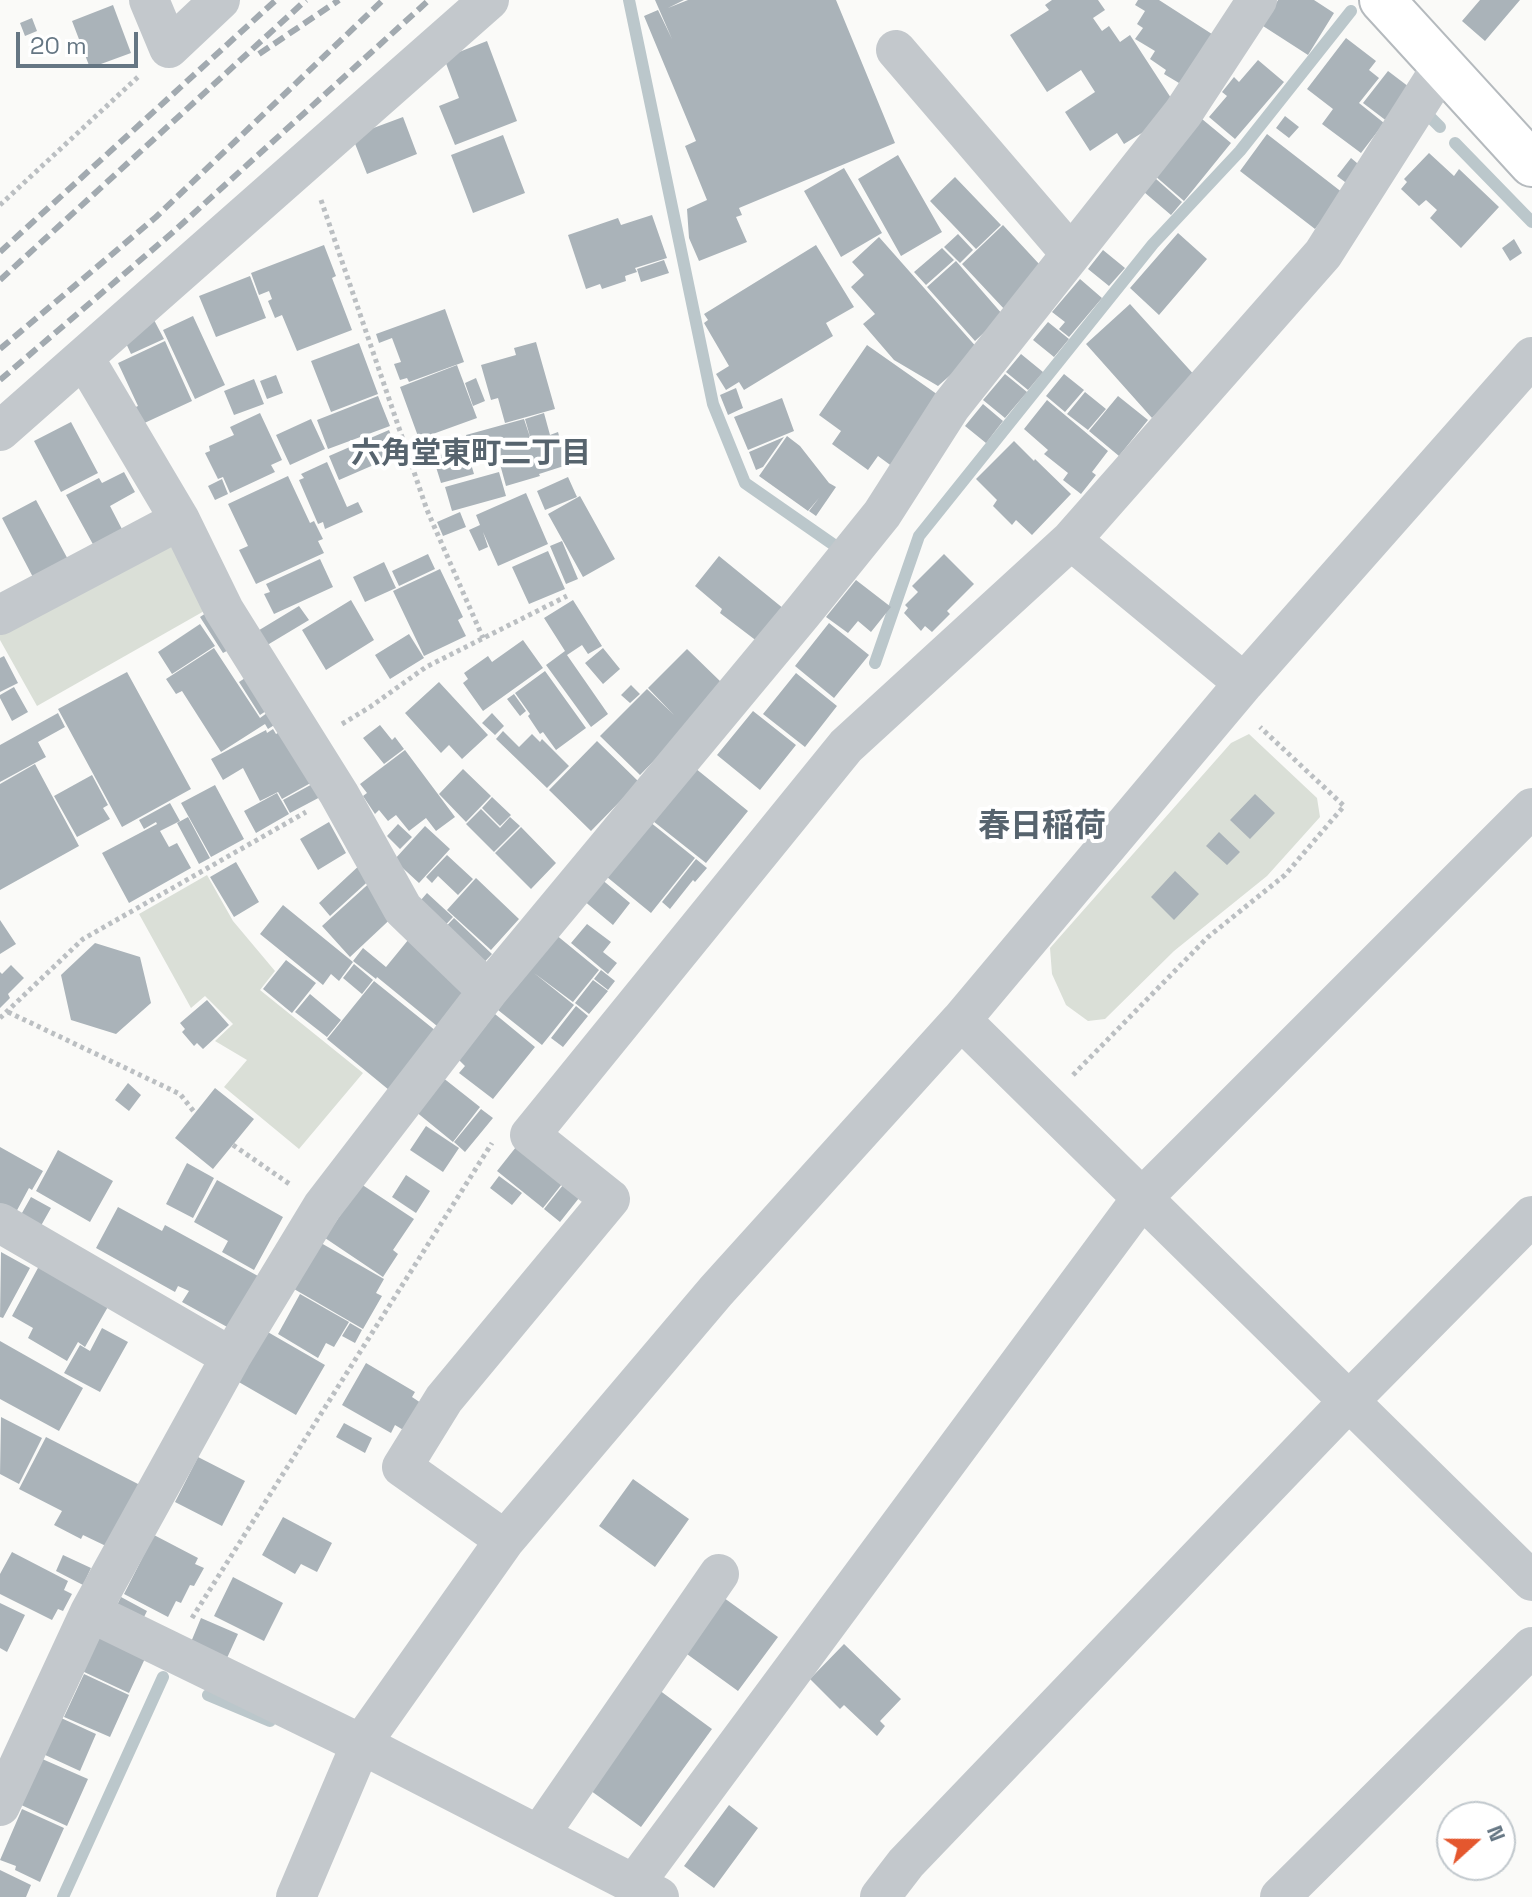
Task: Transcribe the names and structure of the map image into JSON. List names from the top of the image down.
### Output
{
  "districts": ["六角堂東町二丁目", "春日稲荷"],
  "scale_bar": "20 m",
  "north": "right"
}
